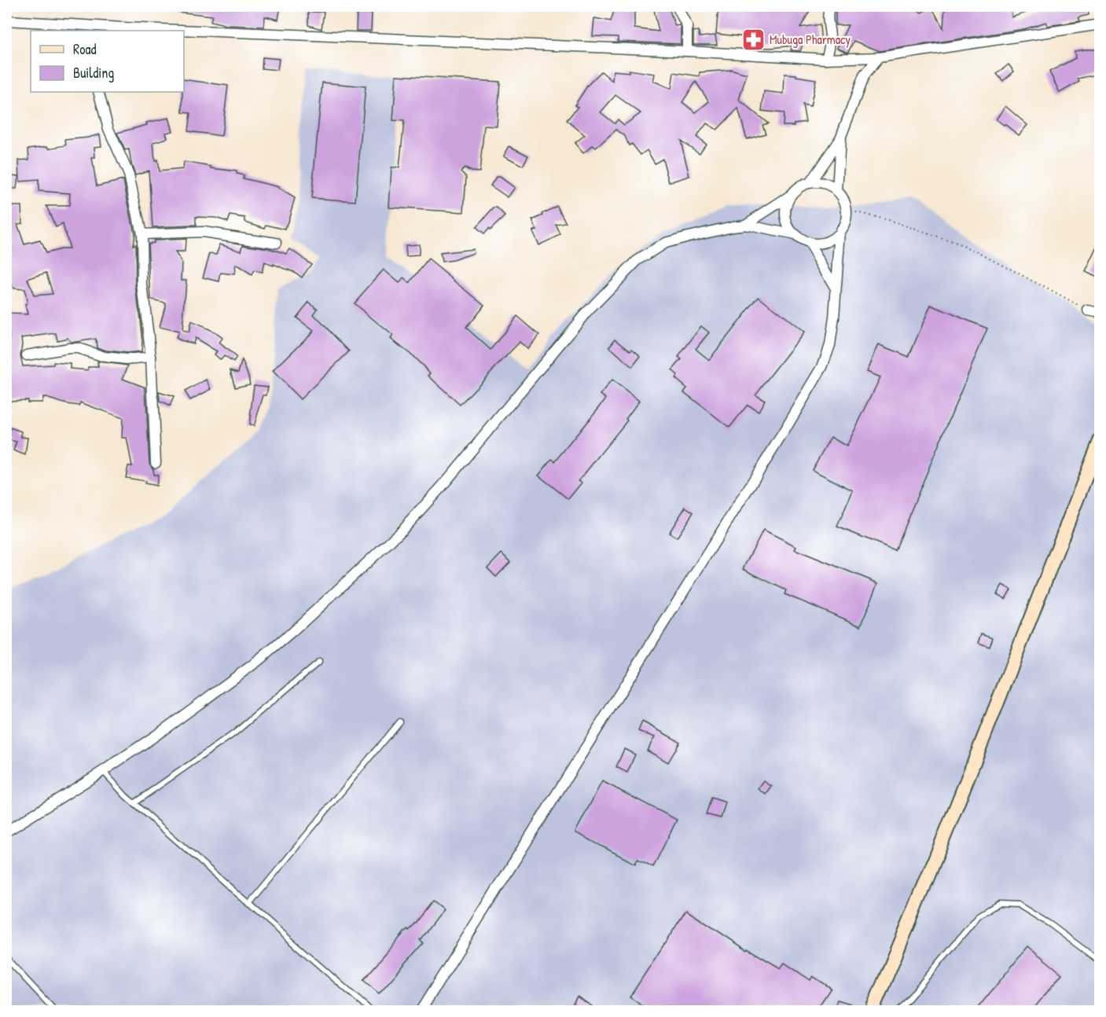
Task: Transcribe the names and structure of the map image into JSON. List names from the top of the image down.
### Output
{
  "places": {
    "pharmacy": ["Mubuga Pharmacy"]
  },
  "legend": ["Road", "Building"]
}
